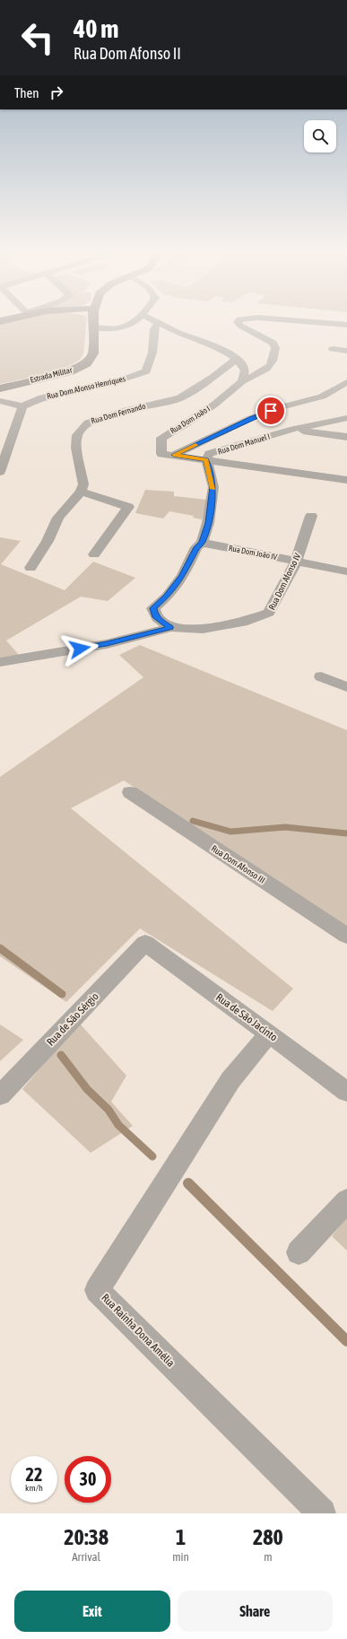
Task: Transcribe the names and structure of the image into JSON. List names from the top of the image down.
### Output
{
  "streets": {
    "street": [
      "Estrada Militar",
      "Rua Dom Afonso Henriques",
      "Rua Dom Fernando",
      "Rua Dom João I",
      "Rua Dom Manuel I",
      "Rua Dom João IV",
      "Rua Dom Afonso IV",
      "Rua Dom Afonso III",
      "Rua de São Jacinto",
      "Rua de São Sérgio",
      "Rua Rainha Dona Amélia"
    ]
  },
  "crossings": [
    ["Rua Dom João I", "Rua Dom Manuel I"],
    ["Rua Dom João IV", "Rua Dom Afonso IV"],
    ["Rua de São Jacinto", "Rua de São Sérgio"],
    ["Rua de São Jacinto", "Rua Rainha Dona Amélia"]
  ],
  "page": {
    "turn": ["40 m", "Rua Dom Afonso II"],
    "then": "Then",
    "speed": "22 km/h",
    "limit": "30",
    "eta": [
      "20:38",
      "Arrival",
      "1",
      "min",
      "280",
      "m"
    ],
    "buttons": ["Exit", "Share"]
  }
}
